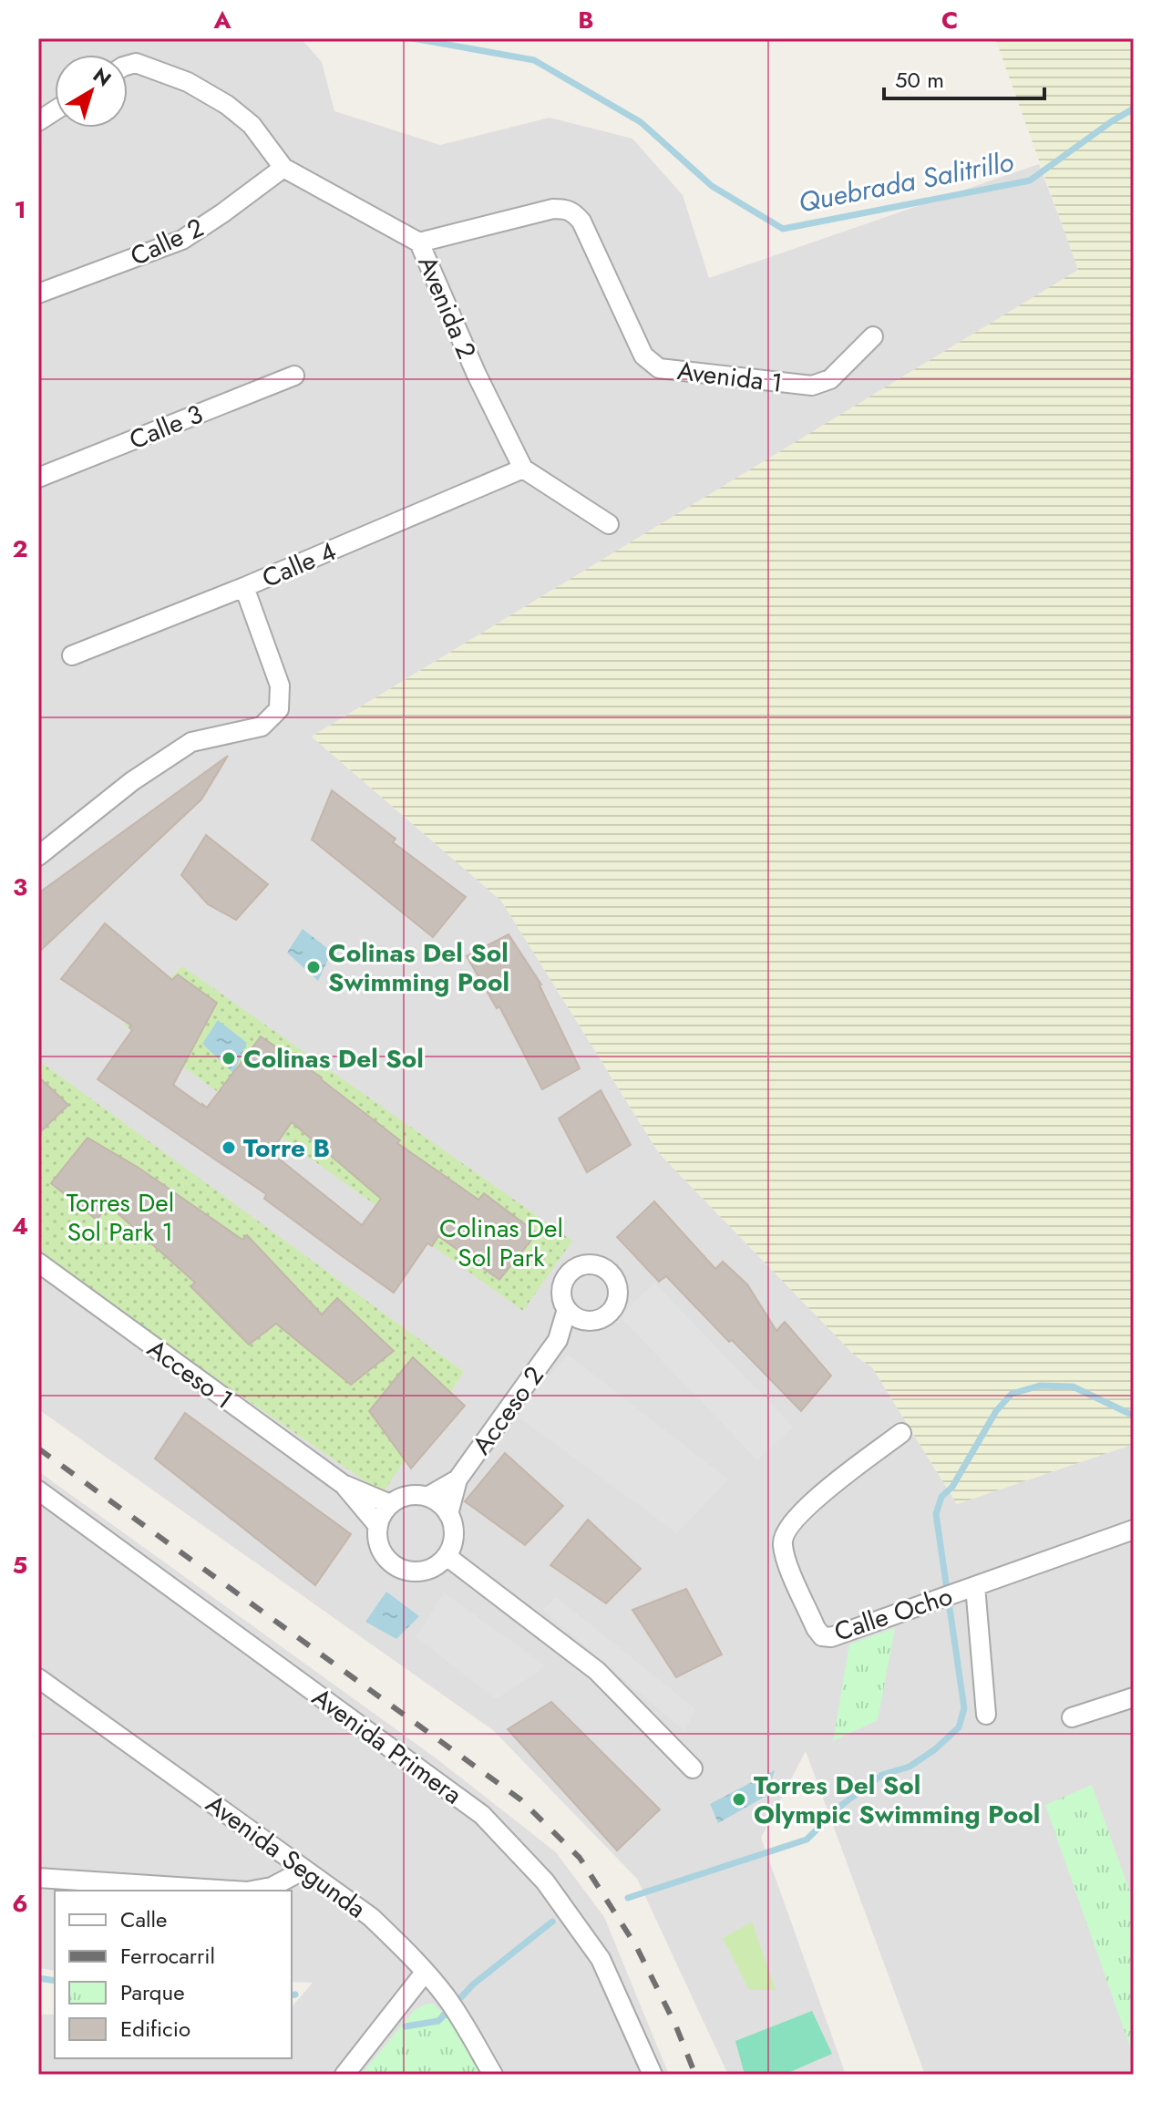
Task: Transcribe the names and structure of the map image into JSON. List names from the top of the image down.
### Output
{
  "streets": {
    "street": [
      "Calle 2",
      "Avenida 2",
      "Avenida 1",
      "Calle 3",
      "Calle 4",
      "Acceso 1",
      "Acceso 2",
      "Calle Ocho",
      "Avenida Primera",
      "Avenida Segunda"
    ]
  },
  "crossings": [
    ["Calle 2", "Avenida 2"],
    ["Avenida 2", "Avenida 1"],
    ["Avenida 2", "Calle 4"],
    ["Acceso 1", "Acceso 2"]
  ],
  "water": ["Quebrada Salitrillo"],
  "parks": ["Torres Del Sol Park 1", "Colinas Del Sol Park"],
  "places": [
    "Colinas Del Sol Swimming Pool",
    "Colinas Del Sol",
    "Torre B",
    "Torres Del Sol Olympic Swimming Pool"
  ],
  "legend": [
    "Calle",
    "Ferrocarril",
    "Parque",
    "Edificio"
  ],
  "scale_bar": "50 m",
  "north": "top right",
  "grid": {
    "columns": ["A", "B", "C"],
    "rows": [
      "1",
      "2",
      "3",
      "4",
      "5",
      "6"
    ]
  }
}
